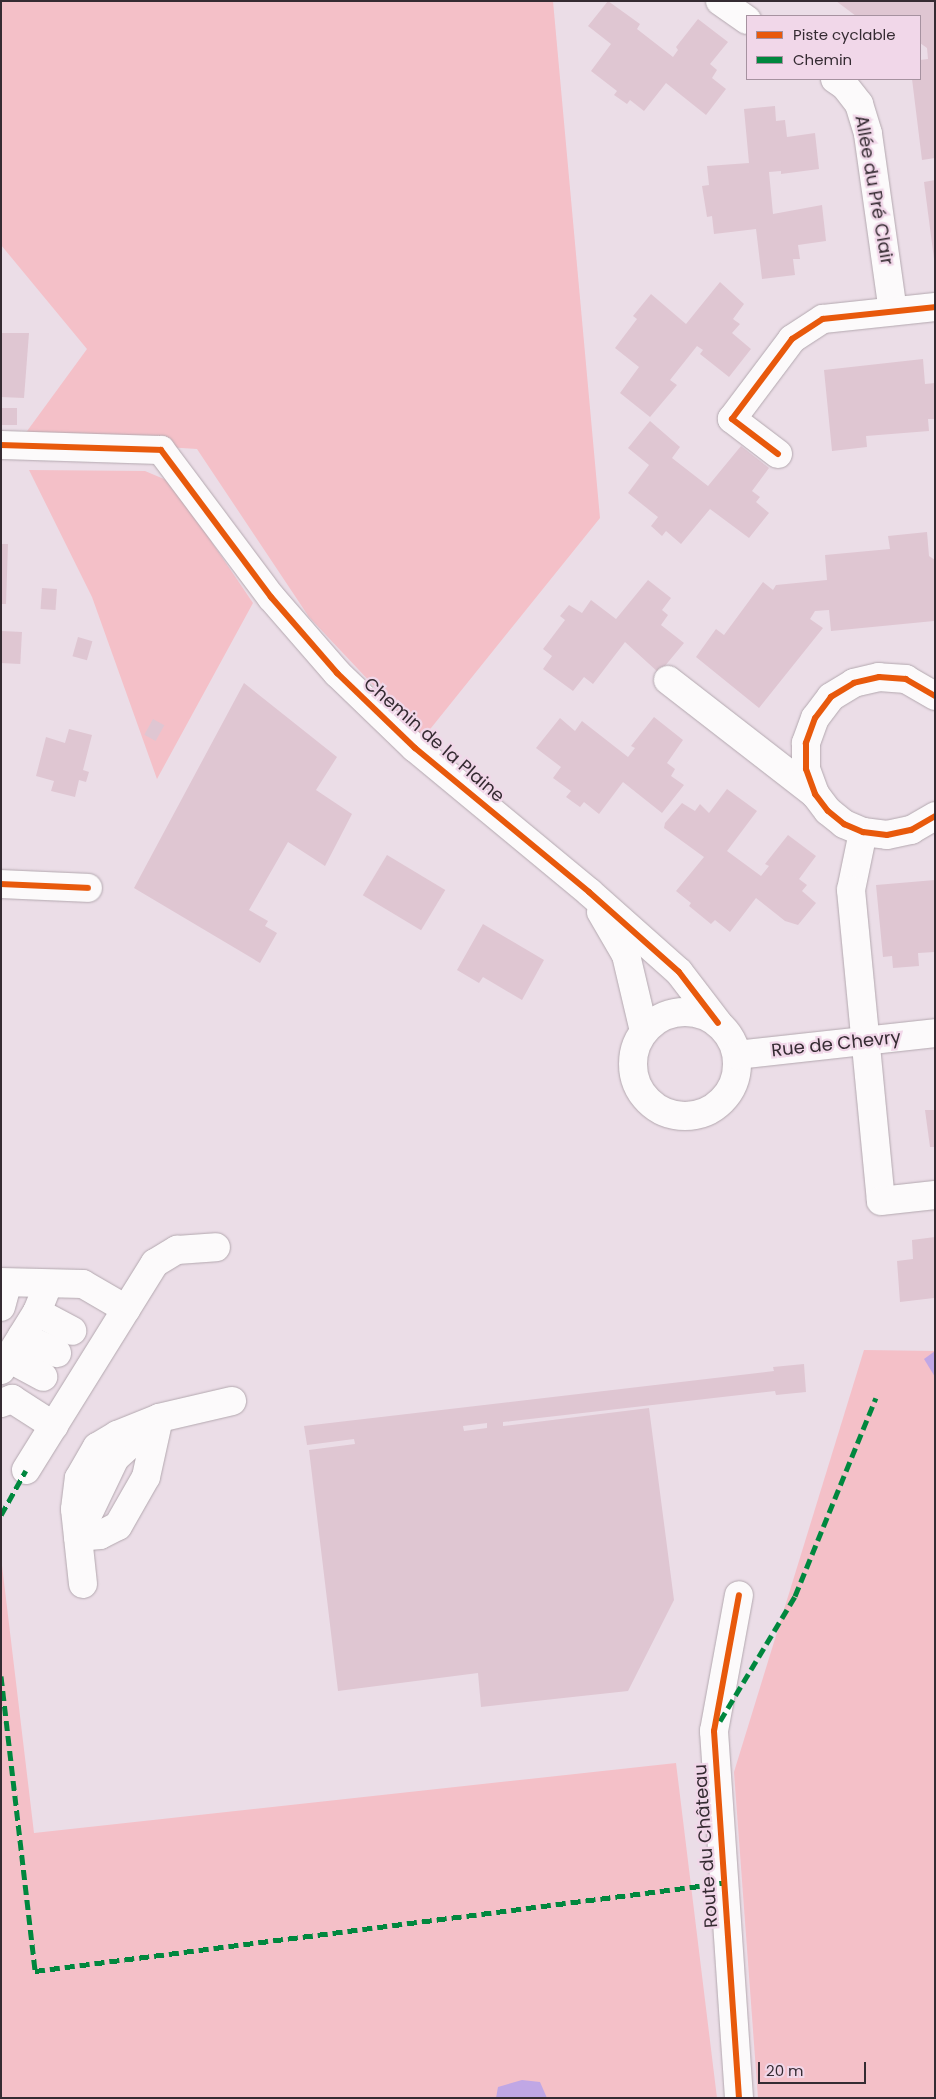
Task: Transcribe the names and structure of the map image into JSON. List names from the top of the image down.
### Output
{
  "streets": {
    "street": [
      "Allée du Pré Clair",
      "Chemin de la Plaine",
      "Rue de Chevry",
      "Route du Château"
    ]
  },
  "crossings": [
    ["Chemin de la Plaine", "Rue de Chevry"]
  ],
  "legend": ["Piste cyclable", "Chemin"],
  "scale_bar": "20 m"
}
